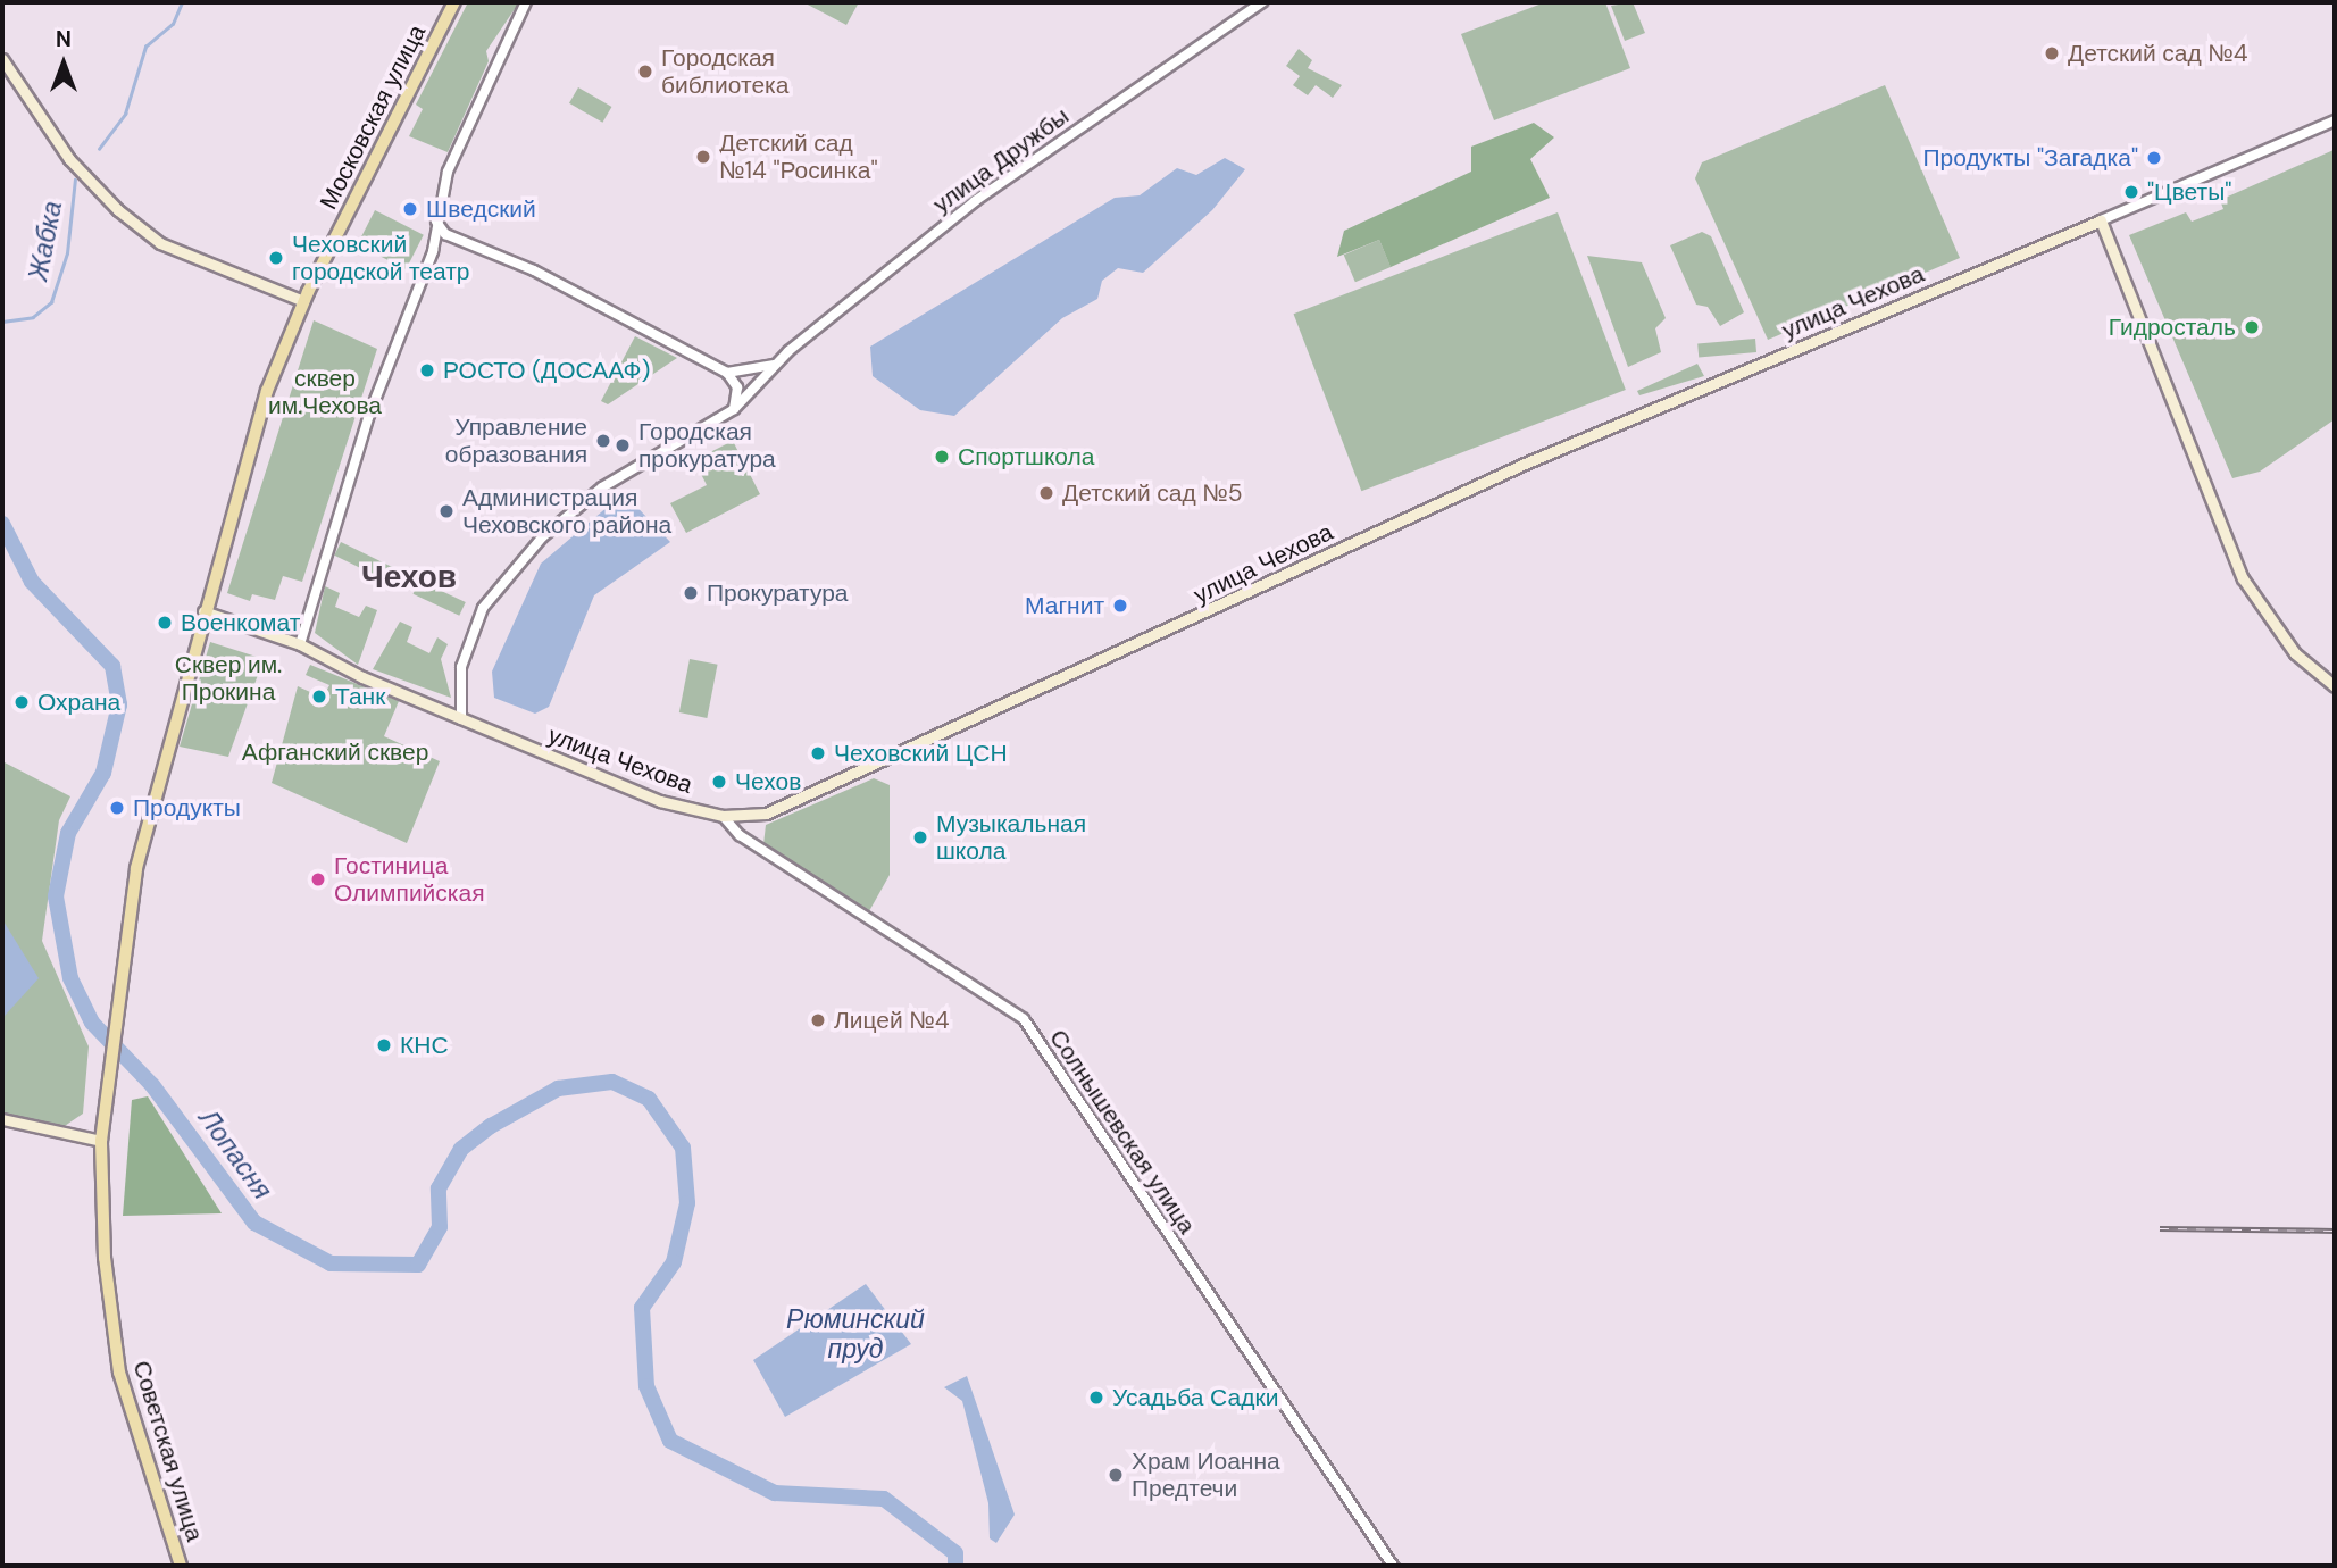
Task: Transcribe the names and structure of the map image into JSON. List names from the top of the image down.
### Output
{
  "streets": {
    "main road": ["Московская улица", "улица Чехова", "Советская улица"],
    "street": ["улица Дружбы", "Солнышевская улица"]
  },
  "crossings": [
    ["Московская улица", "улица Чехова"],
    ["Московская улица", "Советская улица"],
    ["улица Дружбы", "улица Чехова"],
    ["улица Чехова", "Солнышевская улица"]
  ],
  "districts": ["Чехов"],
  "water": ["Жабка", "Лопасня", "Рюминский пруд"],
  "parks": ["сквер им.Чехова", "Сквер им. Прокина", "Афганский сквер"],
  "places": [
    "Детский сад №4",
    "Городская библиотека",
    "Детский сад №14 \"Росинка\"",
    "Продукты \"Загадка\"",
    "\"Цветы\"",
    "Шведский",
    "Чеховский городской театр",
    "Гидросталь",
    "РОСТО (ДОСААФ)",
    "Управление образования",
    "Городская прокуратура",
    "Спортшкола",
    "Детский сад №5",
    "Администрация Чеховского района",
    "Прокуратура",
    "Магнит",
    "Военкомат",
    "Танк",
    "Охрана",
    "Чеховский ЦСН",
    "Чехов",
    "Продукты",
    "Музыкальная школа",
    "Гостиница Олимпийская",
    "Лицей №4",
    "КНС",
    "Усадьба Садки",
    "Храм Иоанна Предтечи"
  ],
  "north": "top"
}
